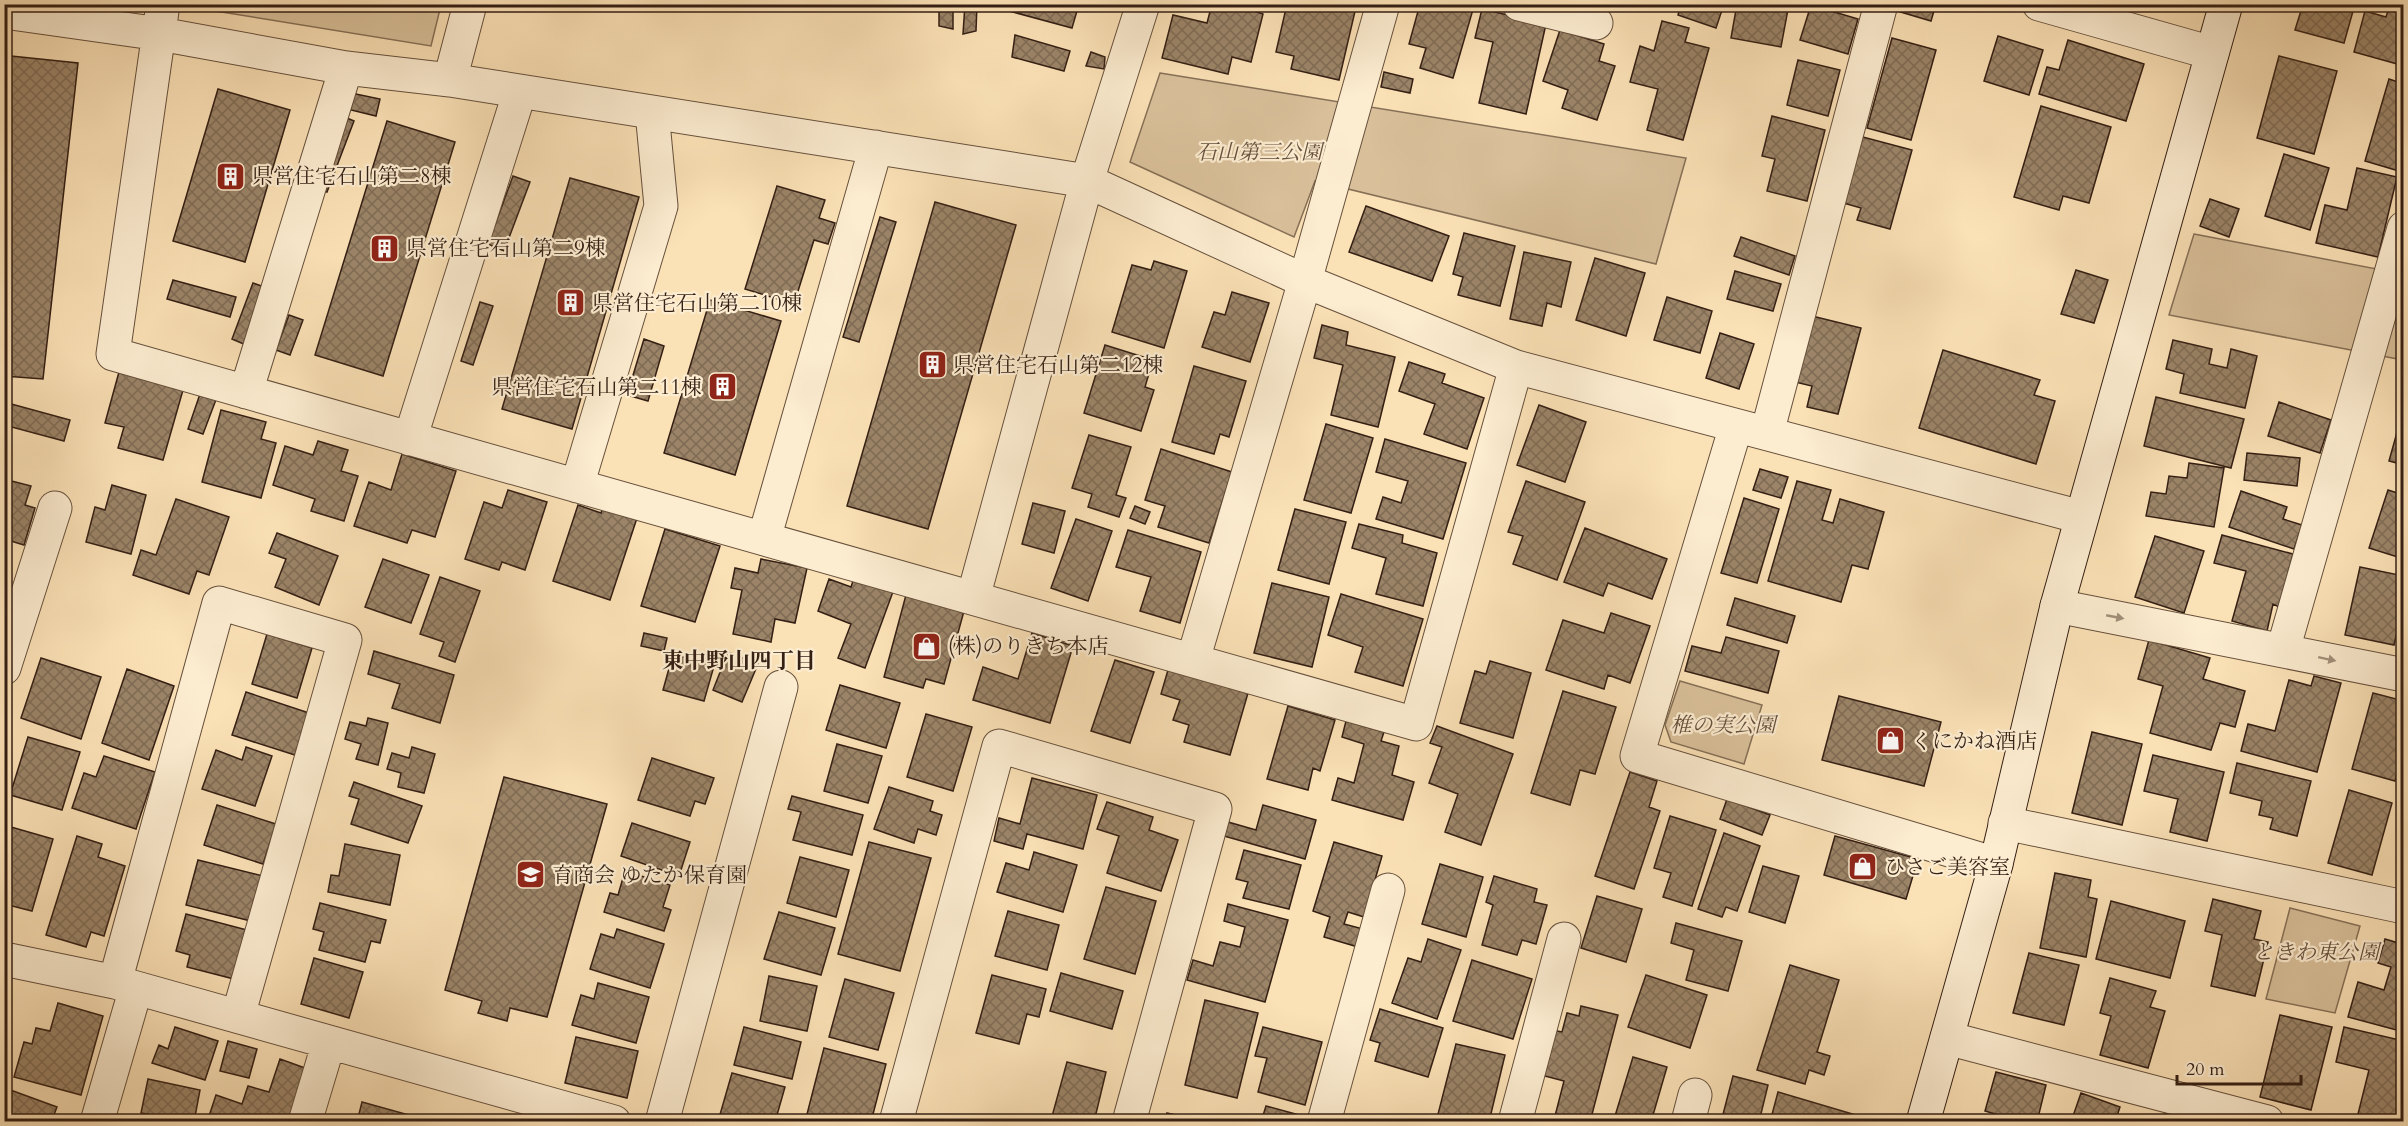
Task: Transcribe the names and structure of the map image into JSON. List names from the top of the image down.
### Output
{
  "districts": ["東中野山四丁目"],
  "parks": ["石山第三公園", "椎の実公園", "ときわ東公園"],
  "places": {
    "building": [
      "県営住宅石山第二8棟",
      "県営住宅石山第二9棟",
      "県営住宅石山第二10棟",
      "県営住宅石山第二12棟",
      "県営住宅石山第二11棟"
    ],
    "shop": ["(株)のりきち本店", "くにかね酒店", "ひさご美容室"],
    "school or university": ["育商会 ゆたか保育園"]
  },
  "scale_bar": "20 m"
}
